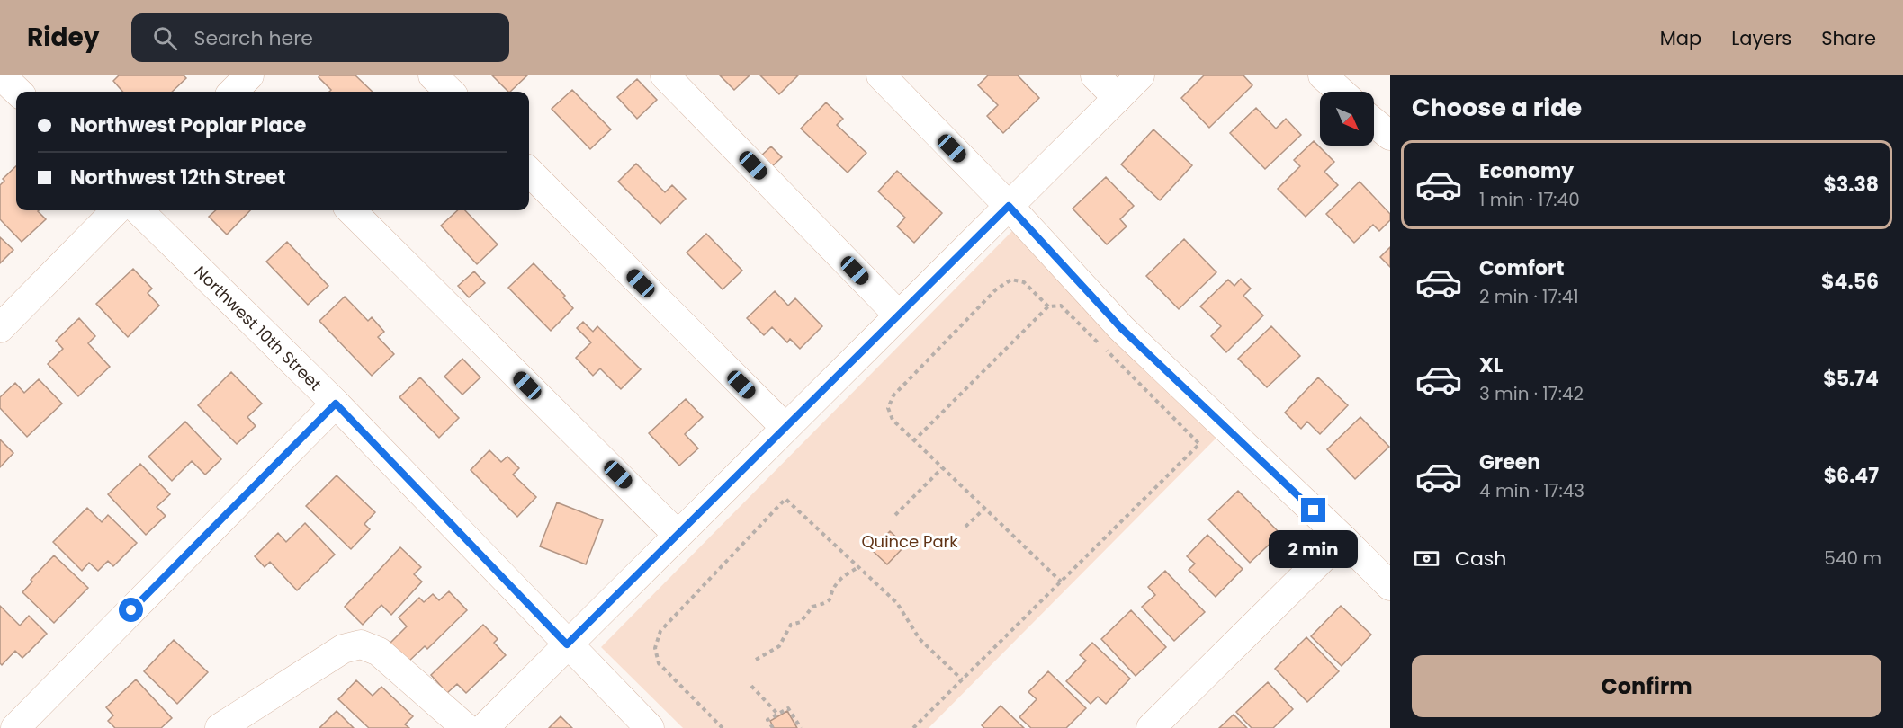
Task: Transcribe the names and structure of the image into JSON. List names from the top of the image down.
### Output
{
  "streets": {
    "street": ["Northwest 10th Street"]
  },
  "parks": ["Quince Park"],
  "north": "bottom right",
  "page": {
    "header": "Ridey",
    "search": "Search here",
    "nav": ["Map", "Layers", "Share"],
    "heading": "Choose a ride",
    "banner": ["Northwest Poplar Place", "Northwest 12th Street"],
    "list": [
      {
        "name": "Economy",
        "note": "1 min · 17:40",
        "value": "$3.38"
      },
      {
        "name": "Comfort",
        "note": "2 min · 17:41",
        "value": "$4.56"
      },
      {
        "name": "XL",
        "note": "3 min · 17:42",
        "value": "$5.74"
      },
      {
        "name": "Green",
        "note": "4 min · 17:43",
        "value": "$6.47"
      }
    ],
    "pay": ["Cash", "540 m"],
    "bubble": "2 min",
    "buttons": "Confirm"
  }
}
